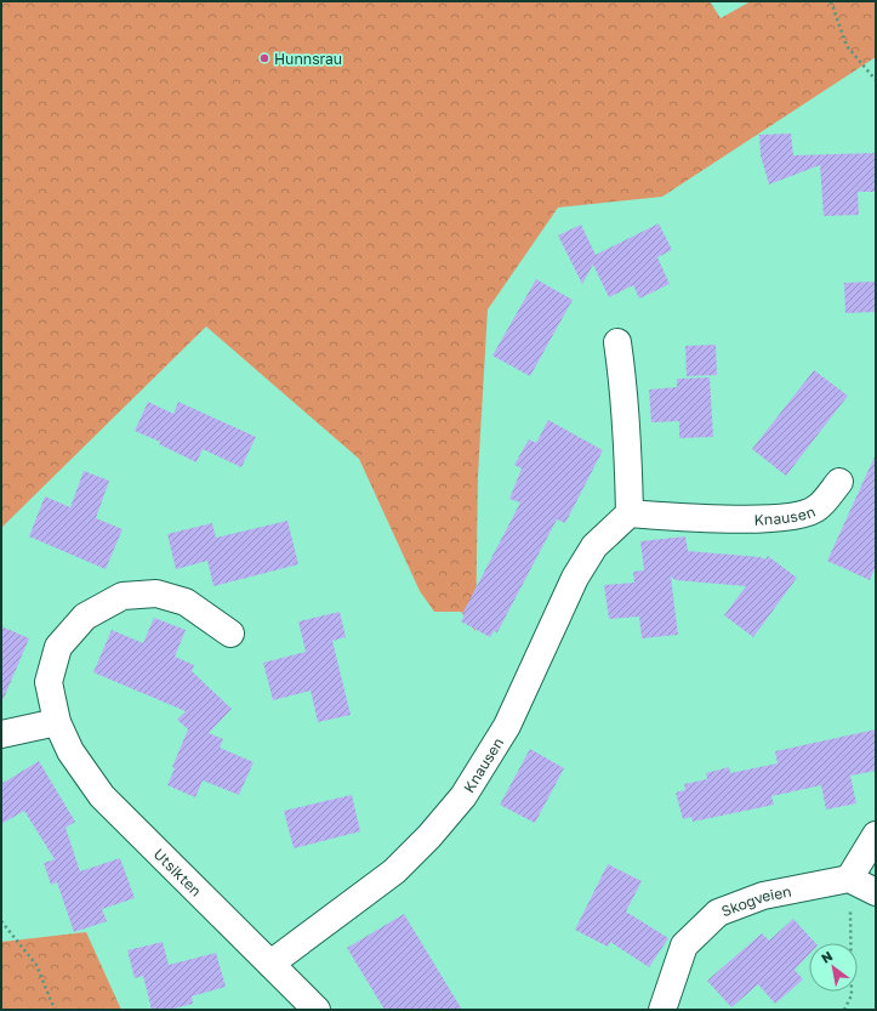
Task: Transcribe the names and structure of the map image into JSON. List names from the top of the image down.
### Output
{
  "streets": {
    "street": ["Knausen", "Utsikten", "Skogveien"]
  },
  "crossings": [
    ["Knausen", "Utsikten"]
  ],
  "places": ["Hunnsrau"],
  "north": "top left"
}
